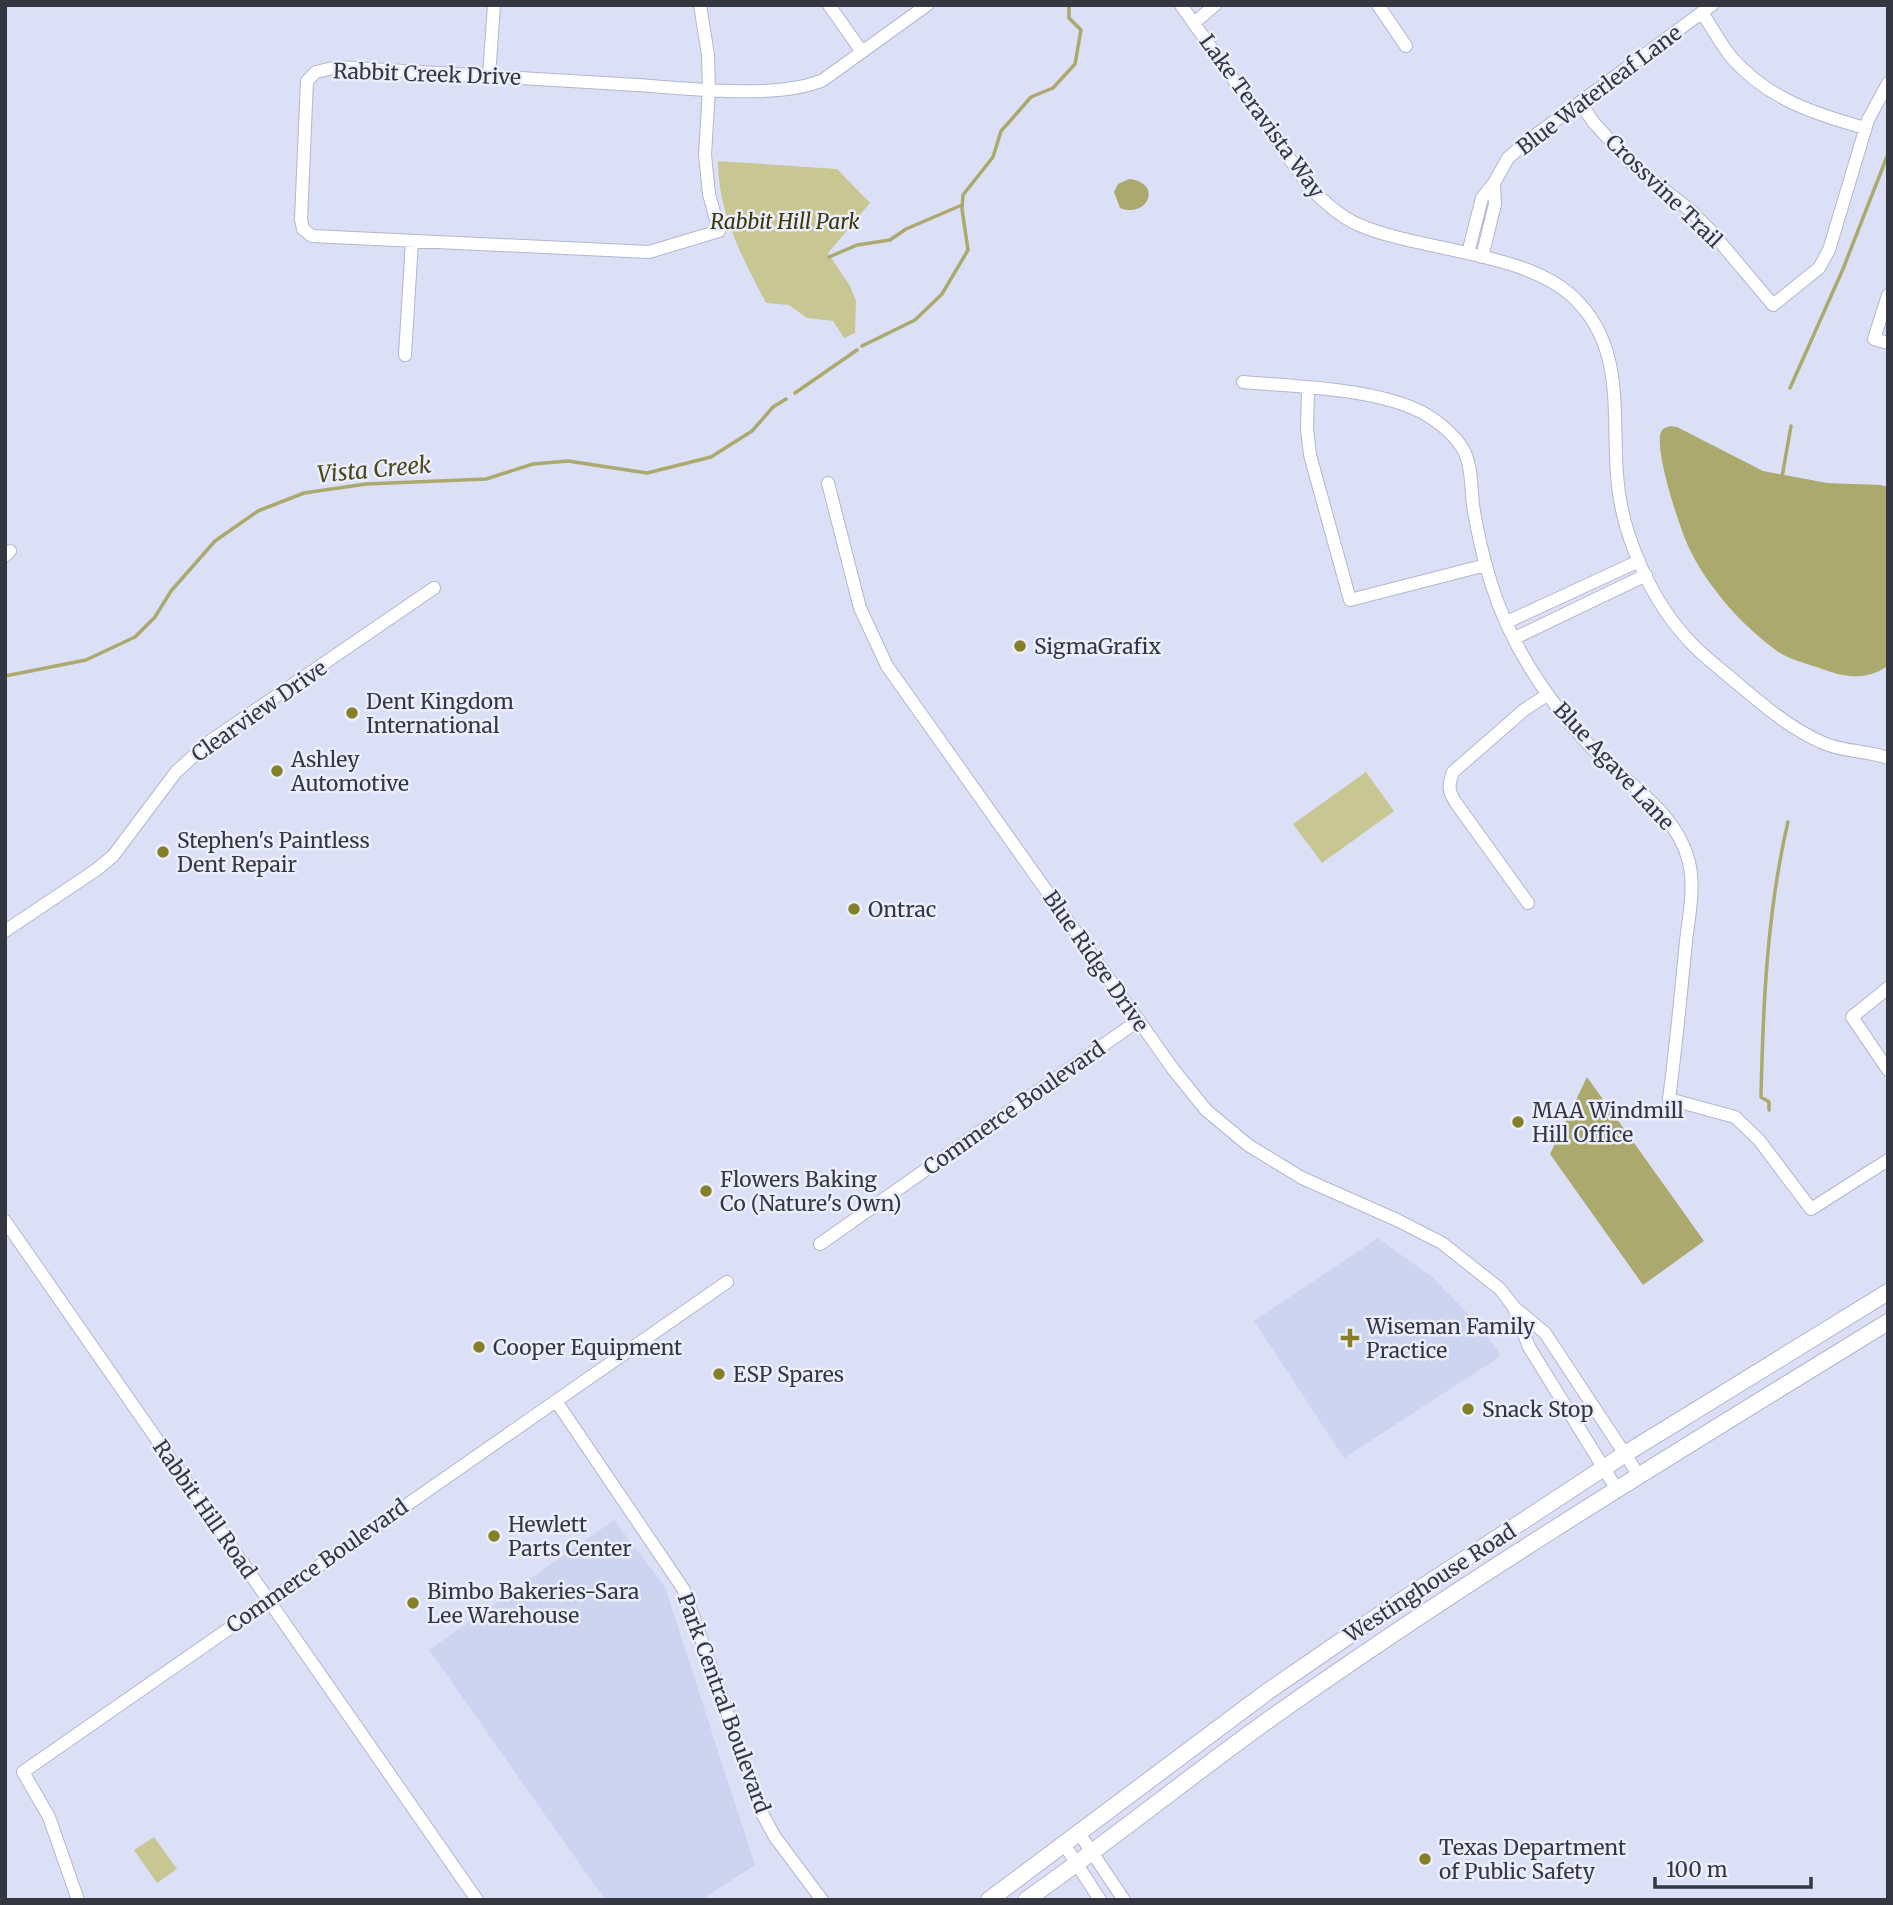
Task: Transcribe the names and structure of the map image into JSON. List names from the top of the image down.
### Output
{
  "streets": {
    "main road": ["Westinghouse Road"],
    "street": [
      "Rabbit Creek Drive",
      "Blue Waterleaf Lane",
      "Lake Teravista Way",
      "Crossvine Trail",
      "Clearview Drive",
      "Blue Agave Lane",
      "Blue Ridge Drive",
      "Commerce Boulevard",
      "Rabbit Hill Road",
      "Park Central Boulevard"
    ]
  },
  "crossings": [
    ["Blue Waterleaf Lane", "Lake Teravista Way"],
    ["Blue Waterleaf Lane", "Crossvine Trail"],
    ["Blue Ridge Drive", "Commerce Boulevard"],
    ["Blue Ridge Drive", "Westinghouse Road"],
    ["Commerce Boulevard", "Rabbit Hill Road"],
    ["Commerce Boulevard", "Park Central Boulevard"]
  ],
  "water": ["Vista Creek"],
  "parks": ["Rabbit Hill Park"],
  "places": {
    "other": [
      "SigmaGrafix",
      "Dent Kingdom International",
      "Ashley Automotive",
      "Stephen's Paintless Dent Repair",
      "Ontrac",
      "MAA Windmill Hill Office",
      "Flowers Baking Co (Nature's Own)",
      "Cooper Equipment",
      "ESP Spares",
      "Snack Stop",
      "Hewlett Parts Center",
      "Bimbo Bakeries-Sara Lee Warehouse",
      "Texas Department of Public Safety"
    ],
    "health": ["Wiseman Family Practice"]
  },
  "scale_bar": "100 m"
}
